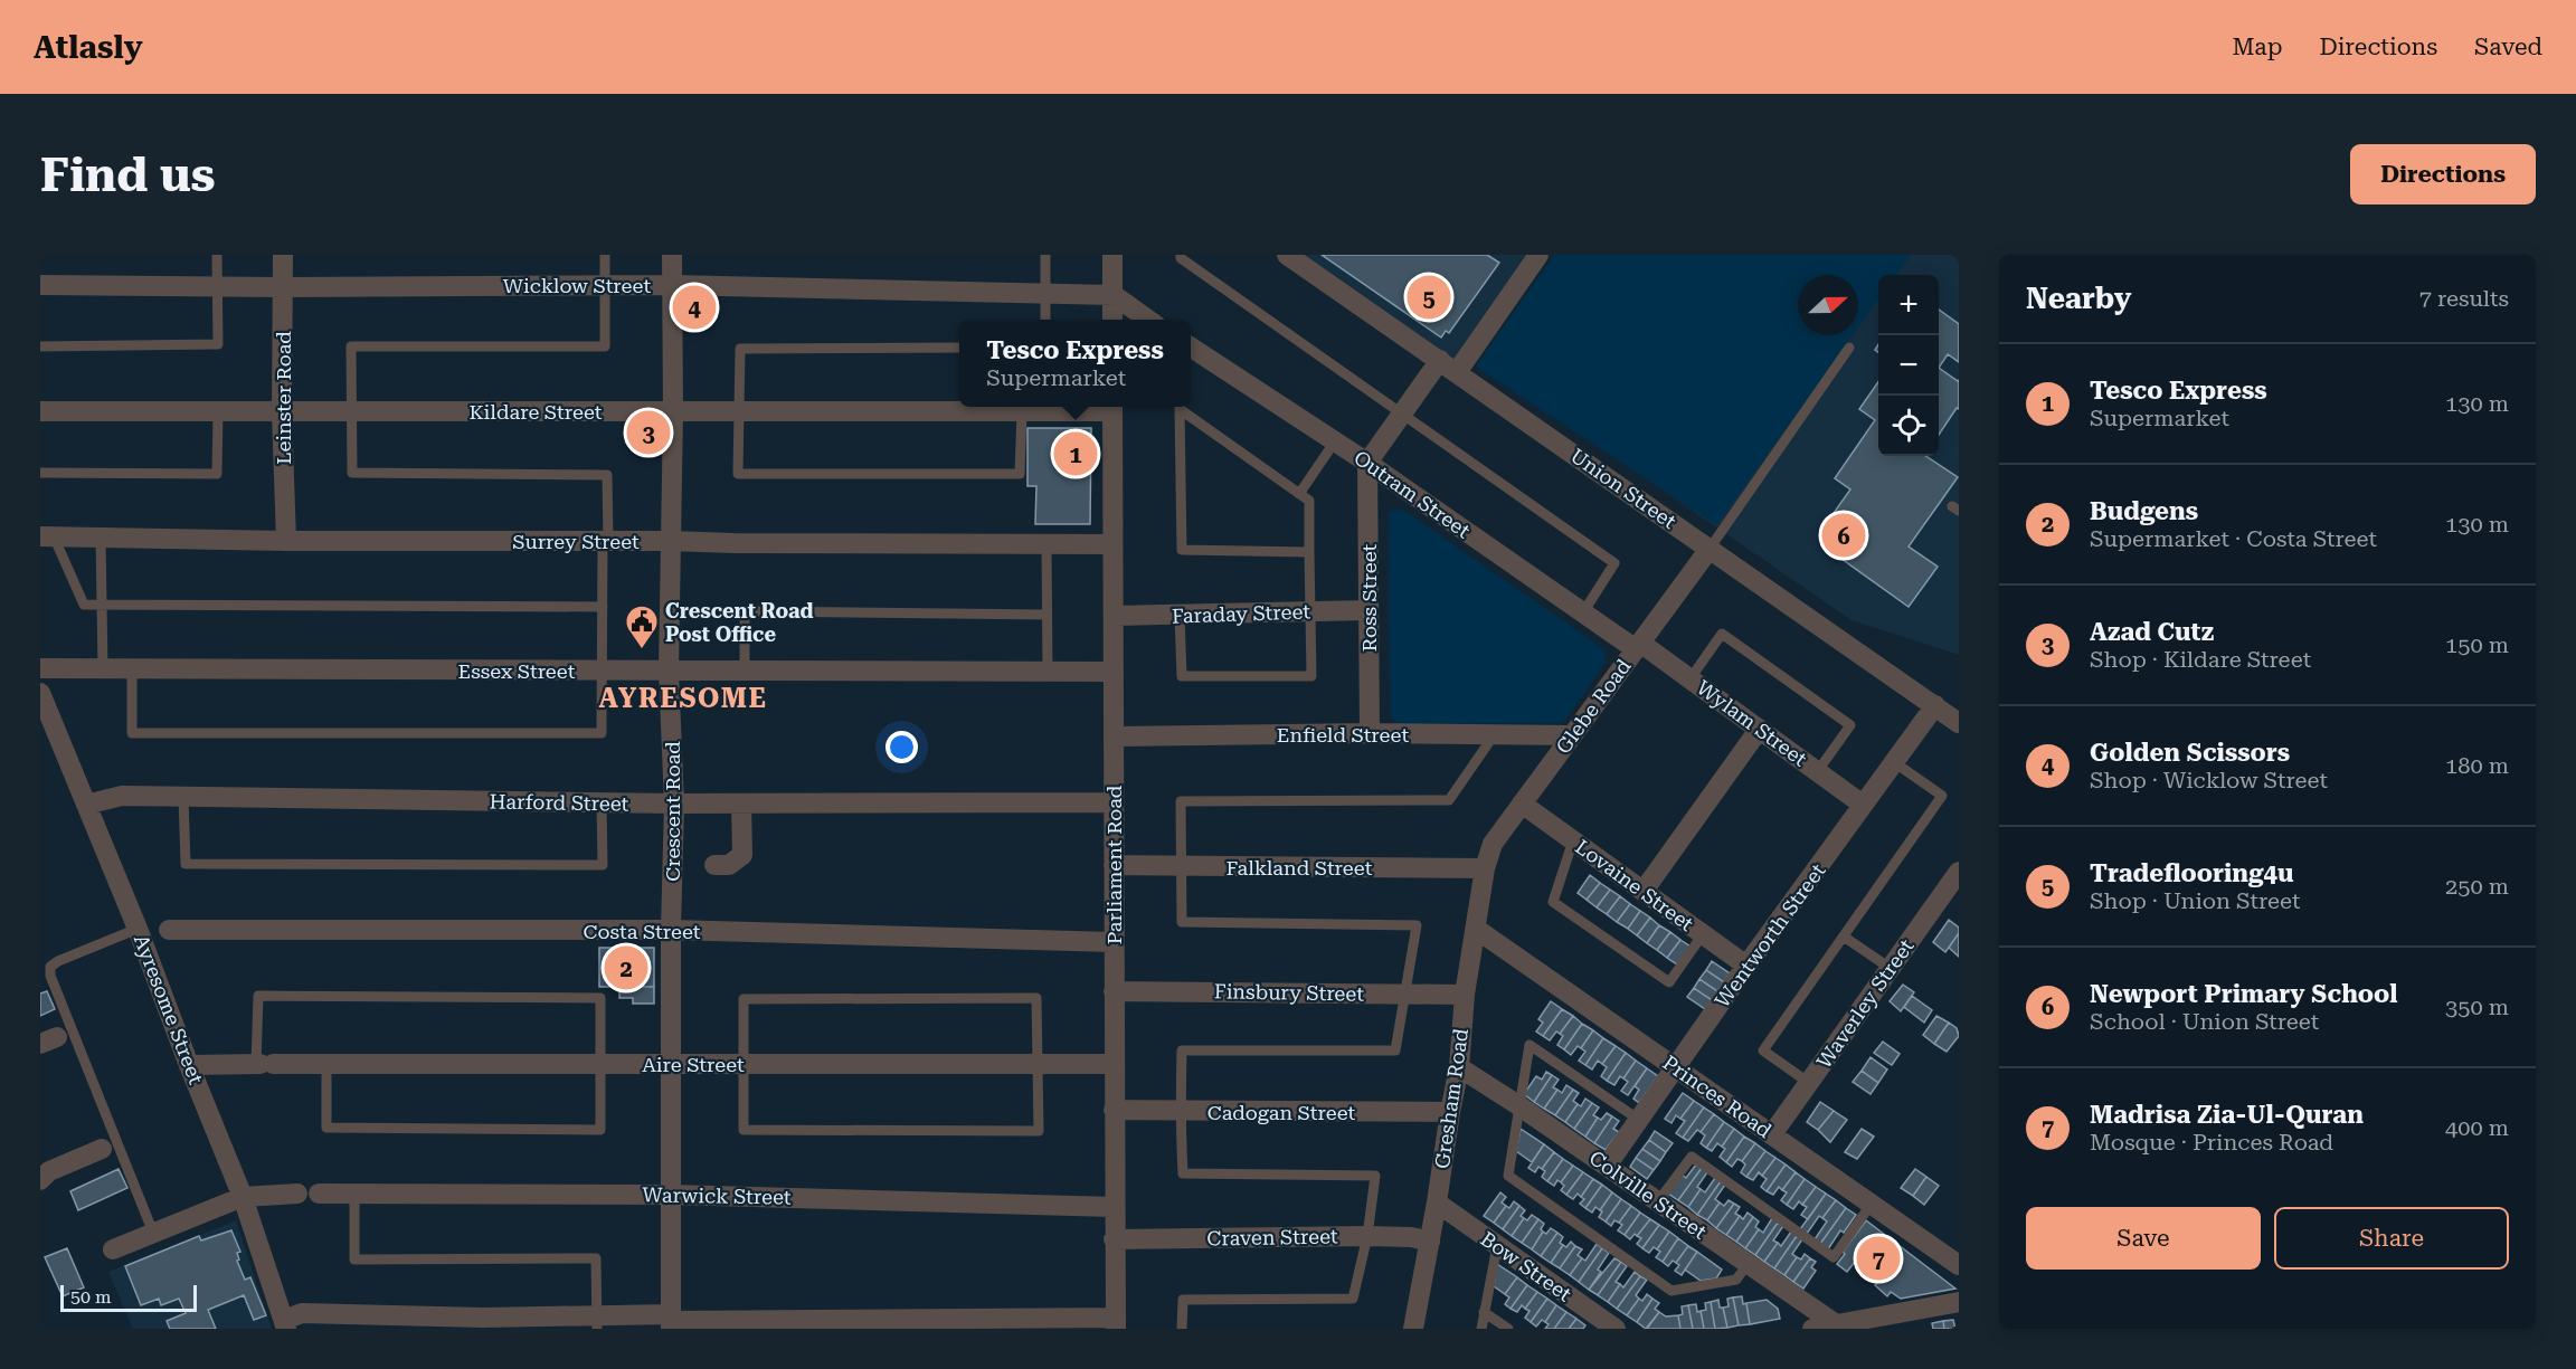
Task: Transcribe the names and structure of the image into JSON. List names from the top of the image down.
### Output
{
  "streets": {
    "street": [
      "Wicklow Street",
      "Leinster Road",
      "Kildare Street",
      "Union Street",
      "Outram Street",
      "Surrey Street",
      "Ross Street",
      "Faraday Street",
      "Essex Street",
      "Glebe Road",
      "Wylam Street",
      "Enfield Street",
      "Harford Street",
      "Crescent Road",
      "Parliament Road",
      "Falkland Street",
      "Lovaine Street",
      "Costa Street",
      "Wentworth Street",
      "Finsbury Street",
      "Waverley Street",
      "Ayresome Street",
      "Aire Street",
      "Princes Road",
      "Gresham Road",
      "Cadogan Street",
      "Colville Street",
      "Warwick Street",
      "Craven Street",
      "Bow Street"
    ]
  },
  "crossings": [
    ["Wicklow Street", "Leinster Road"],
    ["Wicklow Street", "Crescent Road"],
    ["Leinster Road", "Kildare Street"],
    ["Leinster Road", "Surrey Street"],
    ["Kildare Street", "Crescent Road"],
    ["Kildare Street", "Parliament Road"],
    ["Union Street", "Glebe Road"],
    ["Union Street", "Wentworth Street"],
    ["Outram Street", "Ross Street"],
    ["Outram Street", "Glebe Road"],
    ["Outram Street", "Wylam Street"],
    ["Surrey Street", "Crescent Road"],
    ["Surrey Street", "Parliament Road"],
    ["Ross Street", "Faraday Street"],
    ["Ross Street", "Enfield Street"],
    ["Faraday Street", "Parliament Road"],
    ["Essex Street", "Crescent Road"],
    ["Essex Street", "Parliament Road"],
    ["Glebe Road", "Wylam Street"],
    ["Glebe Road", "Enfield Street"],
    ["Glebe Road", "Falkland Street"],
    ["Glebe Road", "Lovaine Street"],
    ["Glebe Road", "Gresham Road"],
    ["Wylam Street", "Wentworth Street"],
    ["Enfield Street", "Parliament Road"],
    ["Harford Street", "Crescent Road"],
    ["Harford Street", "Parliament Road"],
    ["Harford Street", "Ayresome Street"],
    ["Crescent Road", "Costa Street"],
    ["Crescent Road", "Aire Street"],
    ["Crescent Road", "Warwick Street"],
    ["Parliament Road", "Falkland Street"],
    ["Parliament Road", "Costa Street"],
    ["Parliament Road", "Finsbury Street"],
    ["Parliament Road", "Aire Street"],
    ["Parliament Road", "Cadogan Street"],
    ["Parliament Road", "Warwick Street"],
    ["Parliament Road", "Craven Street"],
    ["Falkland Street", "Gresham Road"],
    ["Lovaine Street", "Wentworth Street"],
    ["Wentworth Street", "Princes Road"],
    ["Wentworth Street", "Colville Street"],
    ["Finsbury Street", "Gresham Road"],
    ["Waverley Street", "Princes Road"],
    ["Ayresome Street", "Aire Street"],
    ["Princes Road", "Gresham Road"],
    ["Gresham Road", "Cadogan Street"],
    ["Gresham Road", "Colville Street"],
    ["Gresham Road", "Craven Street"],
    ["Gresham Road", "Bow Street"]
  ],
  "districts": ["AYRESOME"],
  "places": {
    "public building": ["Crescent Road Post Office"]
  },
  "scale_bar": "50 m",
  "north": "right",
  "page": {
    "header": "Atlasly",
    "nav": ["Map", "Directions", "Saved"],
    "buttons": [
      "Directions",
      ["Save", "Share"]
    ],
    "title": "Find us",
    "heading": ["Nearby", "7 results"],
    "pins": [
      "5",
      "4",
      "3",
      "1",
      "6",
      "2",
      "7"
    ],
    "map_buttons": ["+", "−"],
    "popup": ["Tesco Express", "Supermarket"],
    "list": [
      {
        "mark": "1",
        "name": "Tesco Express",
        "note": "Supermarket",
        "value": "130 m"
      },
      {
        "mark": "2",
        "name": "Budgens",
        "note": "Supermarket · Costa Street",
        "value": "130 m"
      },
      {
        "mark": "3",
        "name": "Azad Cutz",
        "note": "Shop · Kildare Street",
        "value": "150 m"
      },
      {
        "mark": "4",
        "name": "Golden Scissors",
        "note": "Shop · Wicklow Street",
        "value": "180 m"
      },
      {
        "mark": "5",
        "name": "Tradeflooring4u",
        "note": "Shop · Union Street",
        "value": "250 m"
      },
      {
        "mark": "6",
        "name": "Newport Primary School",
        "note": "School · Union Street",
        "value": "350 m"
      },
      {
        "mark": "7",
        "name": "Madrisa Zia-Ul-Quran",
        "note": "Mosque · Princes Road",
        "value": "400 m"
      }
    ],
    "scale": "50 m"
  }
}
